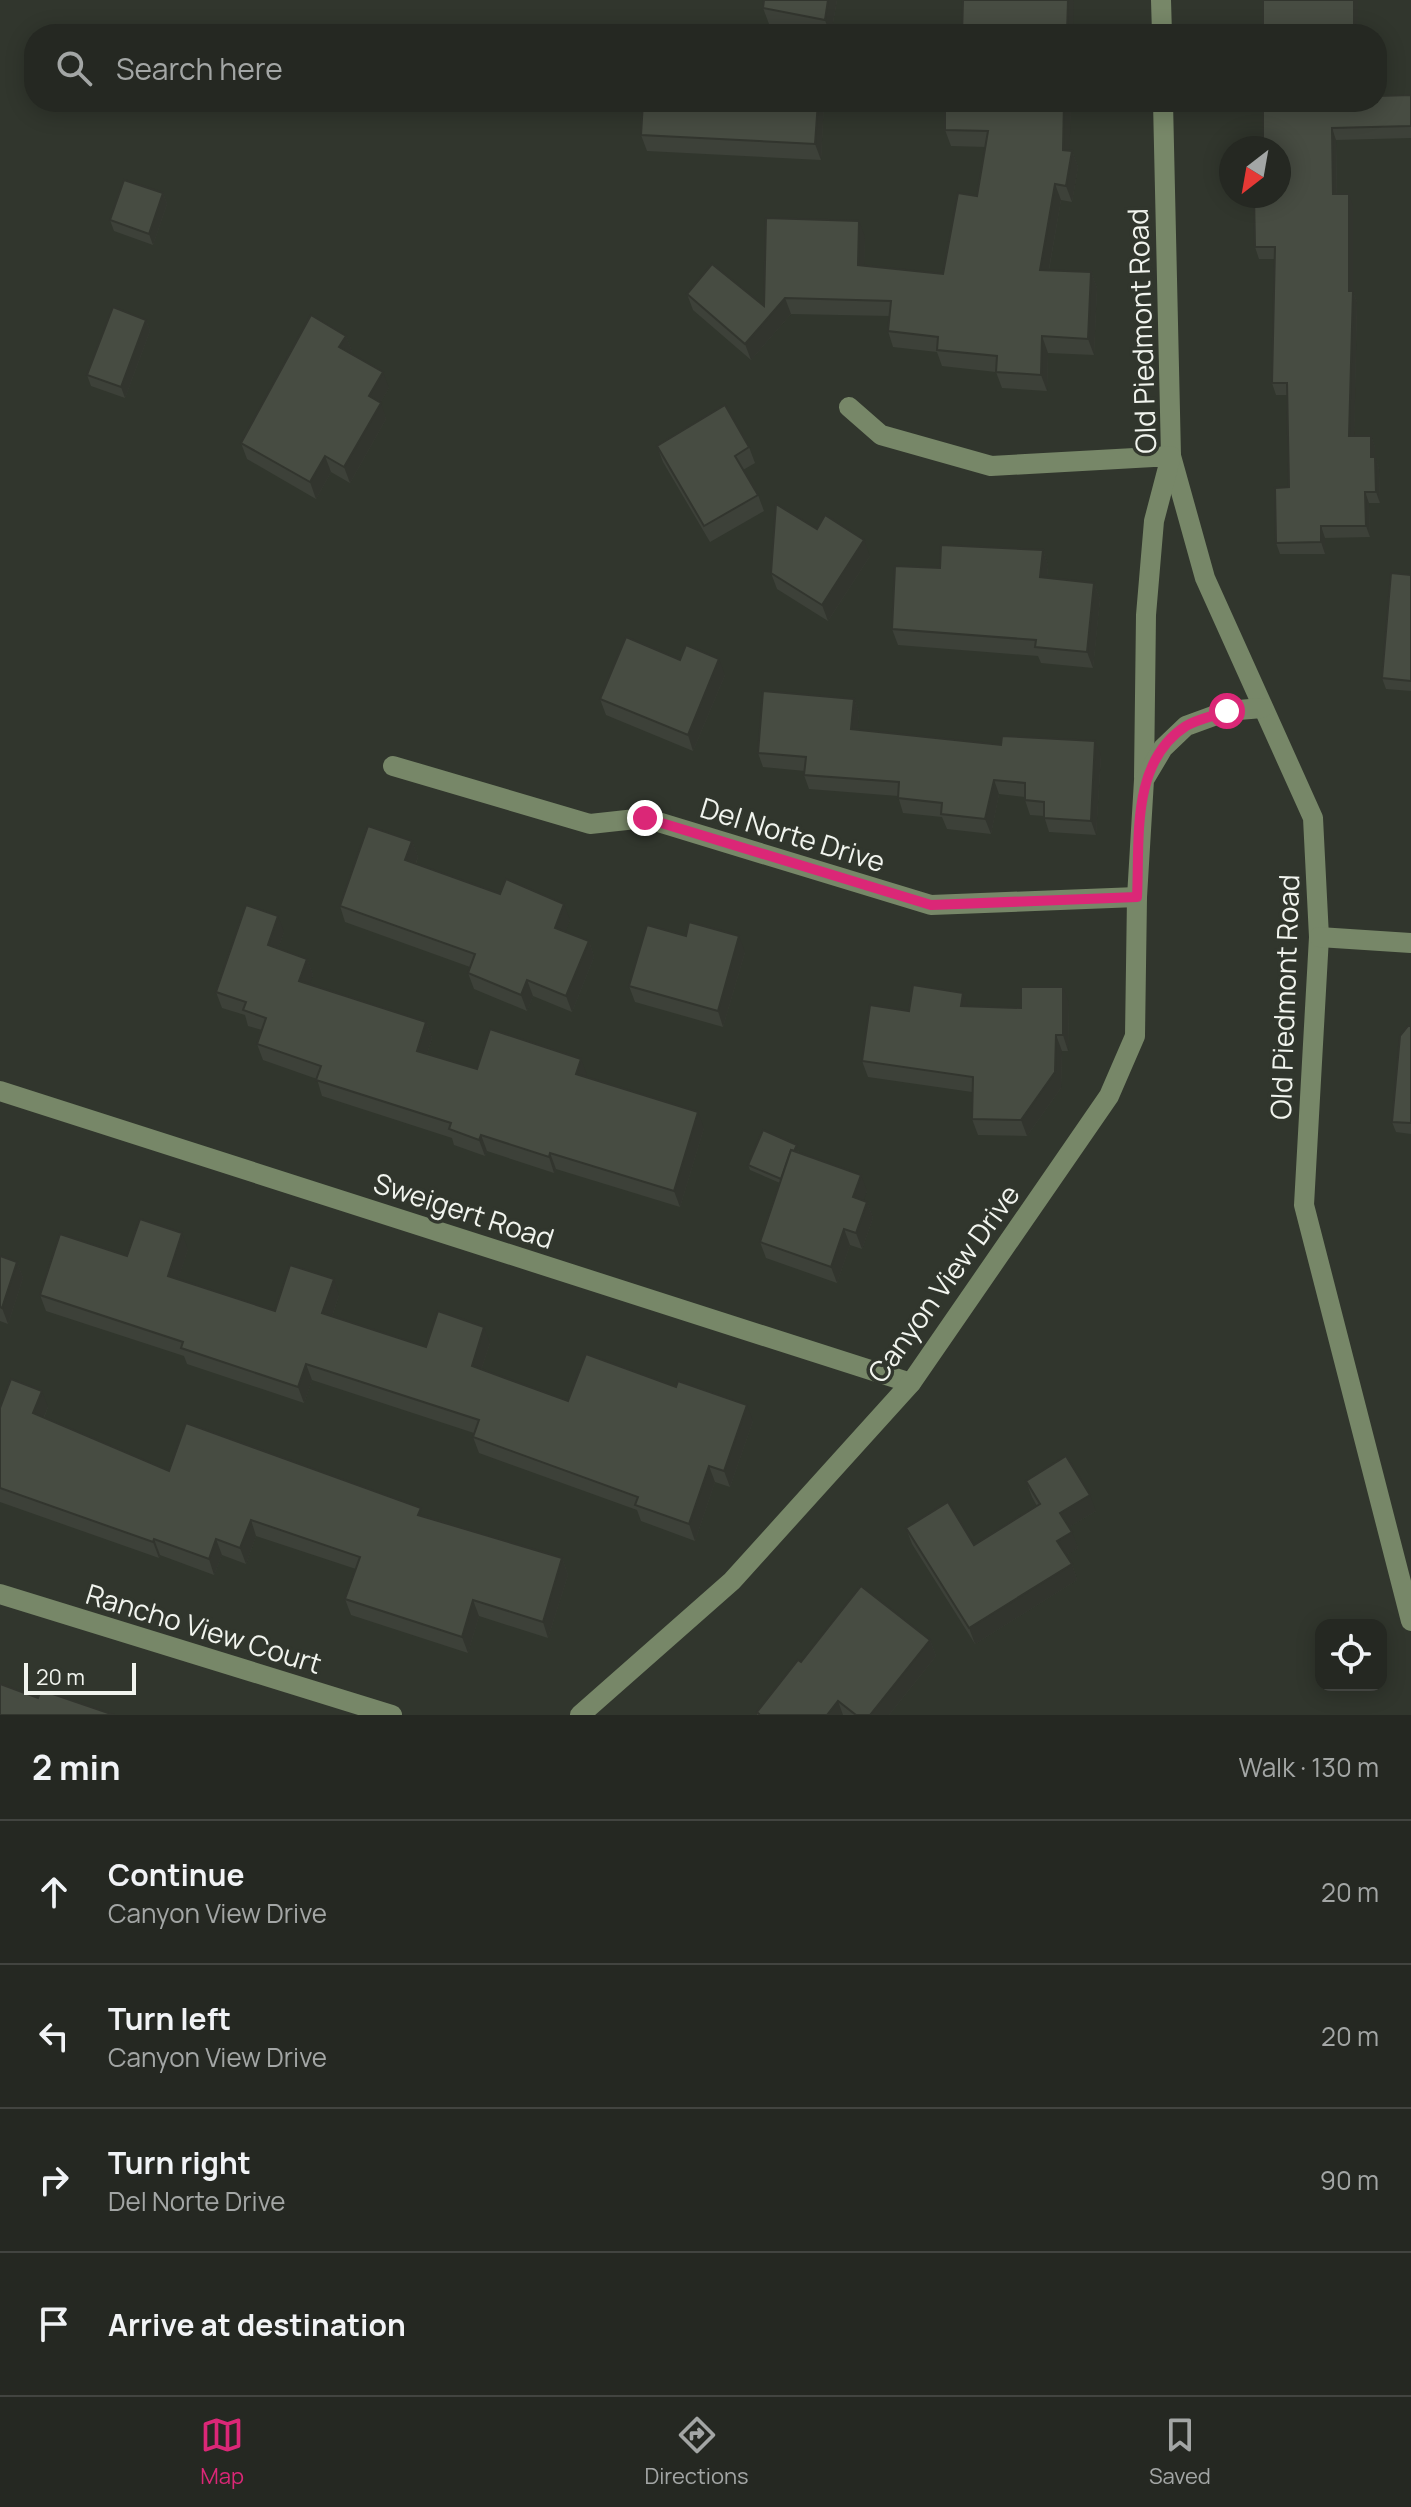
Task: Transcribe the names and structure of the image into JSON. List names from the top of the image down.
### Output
{
  "streets": {
    "street": [
      "Old Piedmont Road",
      "Del Norte Drive",
      "Sweigert Road",
      "Canyon View Drive",
      "Rancho View Court"
    ]
  },
  "crossings": [
    ["Old Piedmont Road", "Canyon View Drive"],
    ["Del Norte Drive", "Canyon View Drive"],
    ["Sweigert Road", "Canyon View Drive"]
  ],
  "scale_bar": "20 m",
  "north": "bottom left",
  "page": {
    "search": "Search here",
    "scale": "20 m",
    "heading": ["2 min", "Walk · 130 m"],
    "list": [
      ["Continue", "Canyon View Drive", "20 m"],
      ["Turn left", "Canyon View Drive", "20 m"],
      ["Turn right", "Del Norte Drive", "90 m"],
      "Arrive at destination"
    ],
    "nav": ["Map", "Directions", "Saved"]
  }
}
